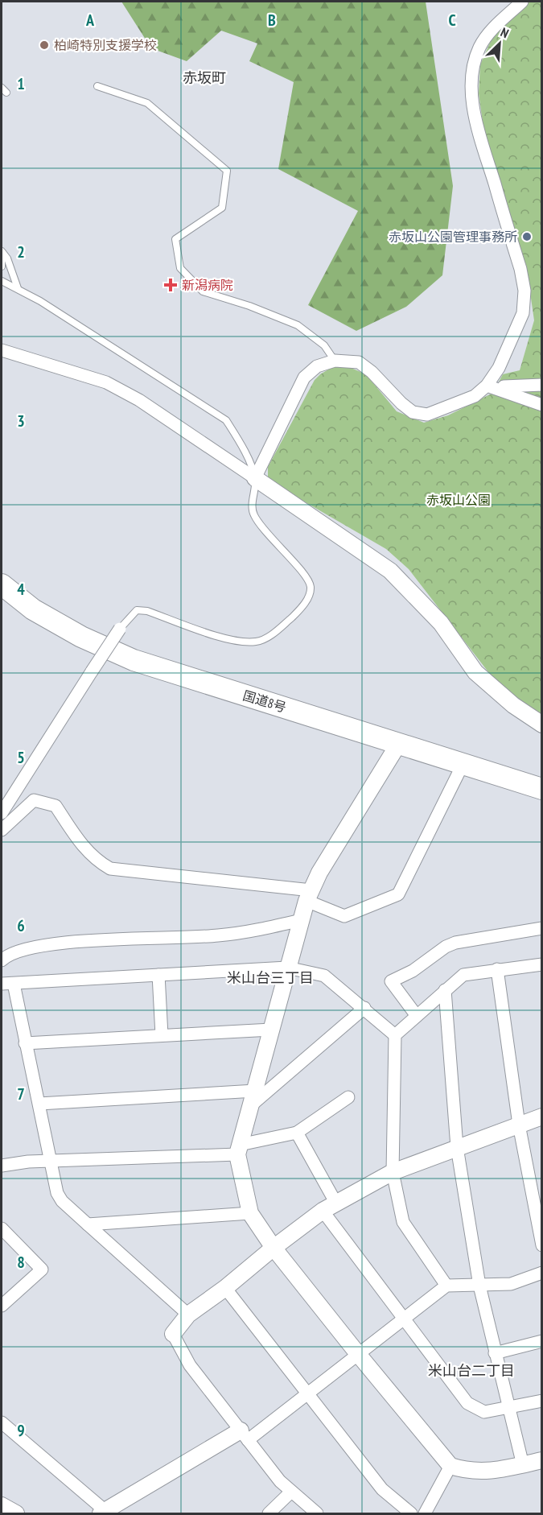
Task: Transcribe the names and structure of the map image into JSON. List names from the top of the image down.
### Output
{
  "streets": {
    "highway": ["国道8号"]
  },
  "districts": ["赤坂町", "米山台三丁目", "米山台二丁目"],
  "parks": ["赤坂山公園"],
  "places": {
    "other": ["柏崎特別支援学校", "赤坂山公園管理事務所"],
    "health": ["新潟病院"]
  },
  "north": "top right",
  "grid": {
    "columns": ["A", "B", "C"],
    "rows": [
      "1",
      "2",
      "3",
      "4",
      "5",
      "6",
      "7",
      "8",
      "9"
    ]
  }
}
